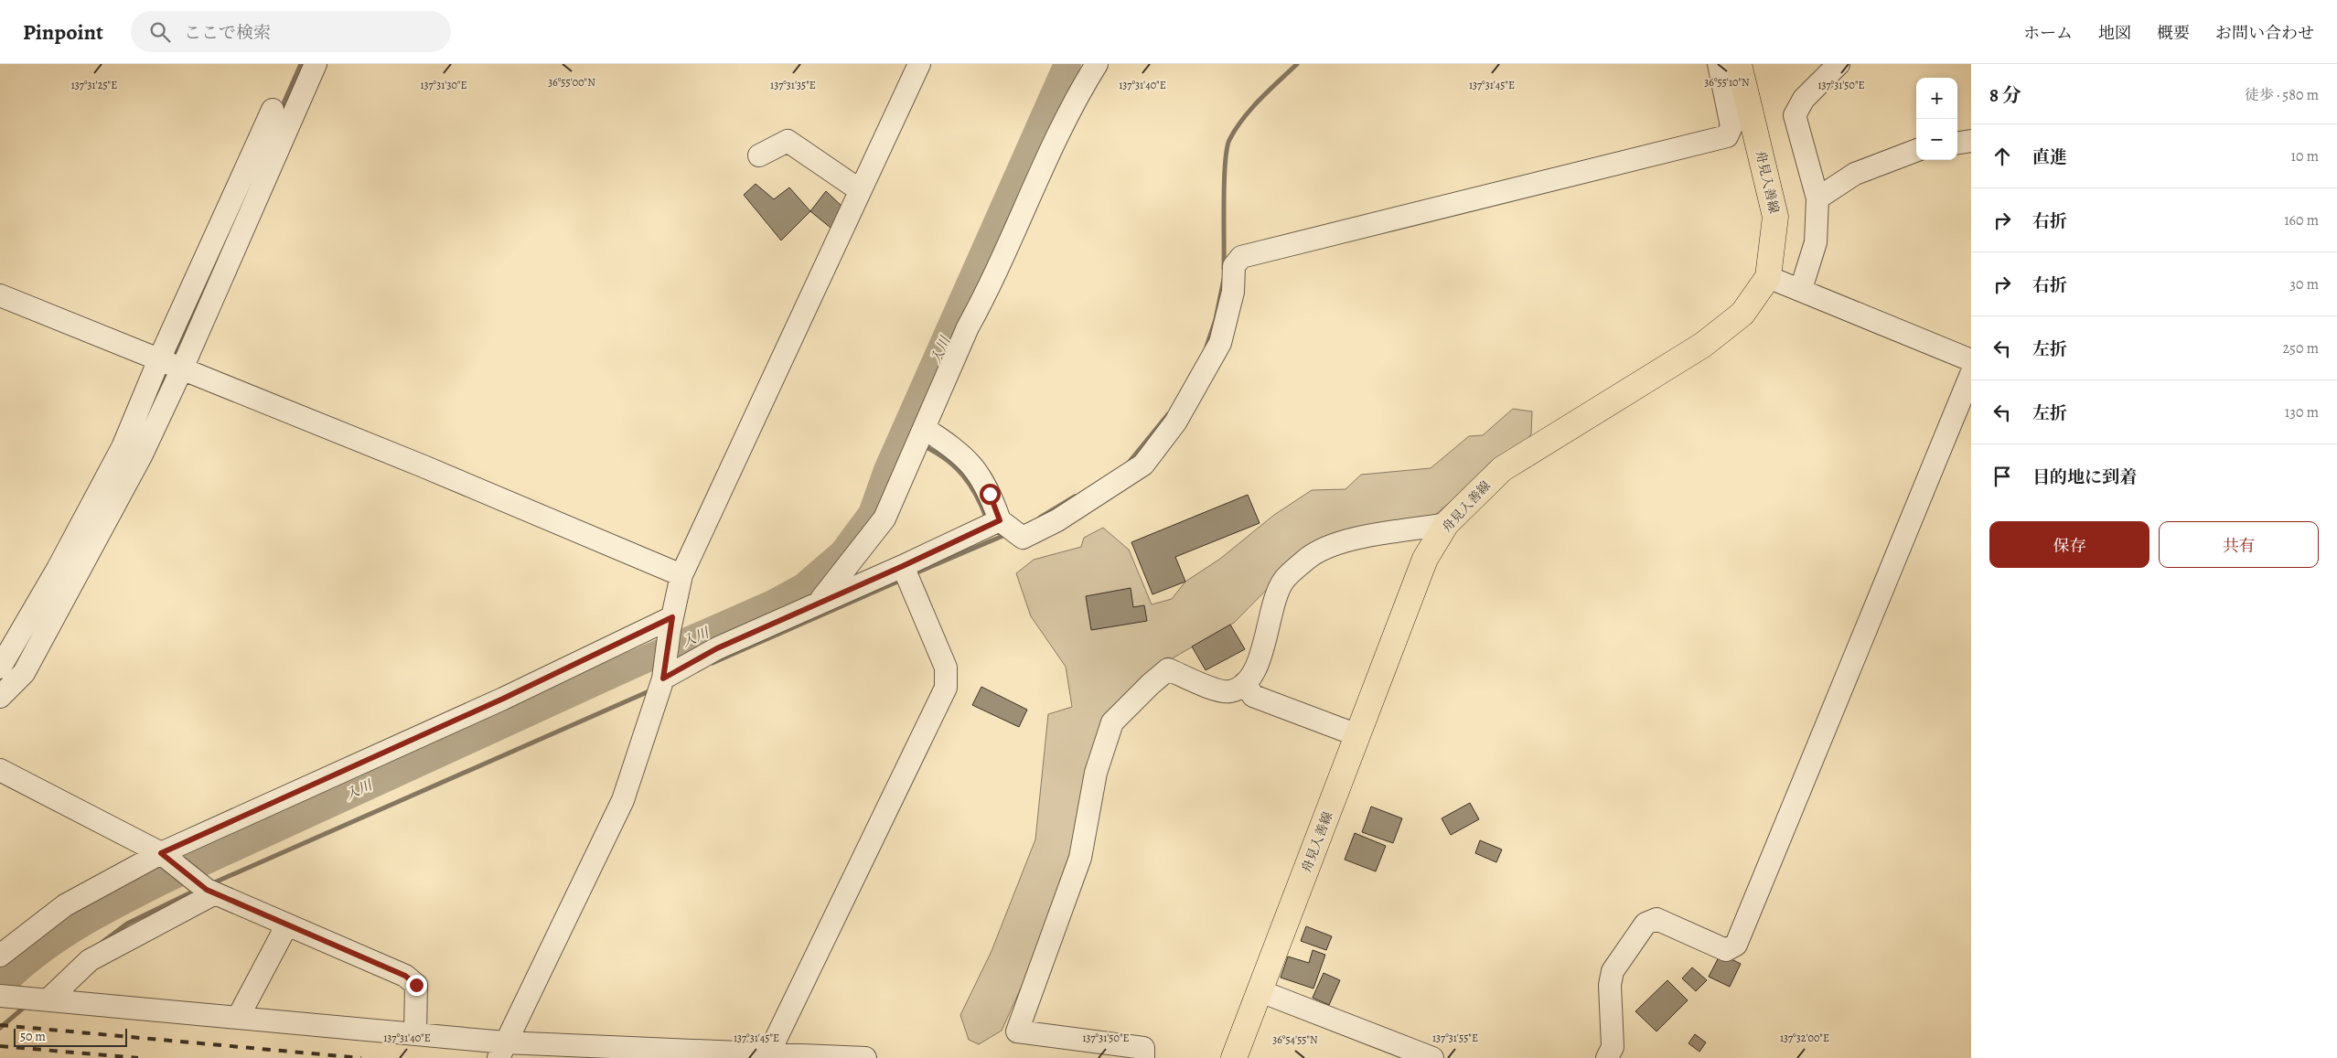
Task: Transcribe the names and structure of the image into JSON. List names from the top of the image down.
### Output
{
  "streets": {
    "main road": ["舟見入善線"]
  },
  "water": ["入川"],
  "scale_bar": "50 m",
  "page": {
    "header": "Pinpoint",
    "search": "ここで検索",
    "nav": [
      "ホーム",
      "地図",
      "概要",
      "お問い合わせ"
    ],
    "heading": ["8 分", "徒歩 · 580 m"],
    "map_buttons": ["+", "−"],
    "list": [
      ["直進", "10 m"],
      ["右折", "160 m"],
      ["右折", "30 m"],
      ["左折", "250 m"],
      ["左折", "130 m"],
      "目的地に到着"
    ],
    "buttons": ["保存", "共有"],
    "scale": "50 m"
  },
  "coordinates": [
    "36°55'00\"N",
    "36°55'10\"N",
    "137°31'25\"E",
    "137°31'30\"E",
    "137°31'35\"E",
    "137°31'40\"E",
    "137°31'45\"E",
    "137°31'50\"E",
    "137°31'55\"E",
    "137°32'00\"E",
    "36°54'55\"N"
  ]
}
